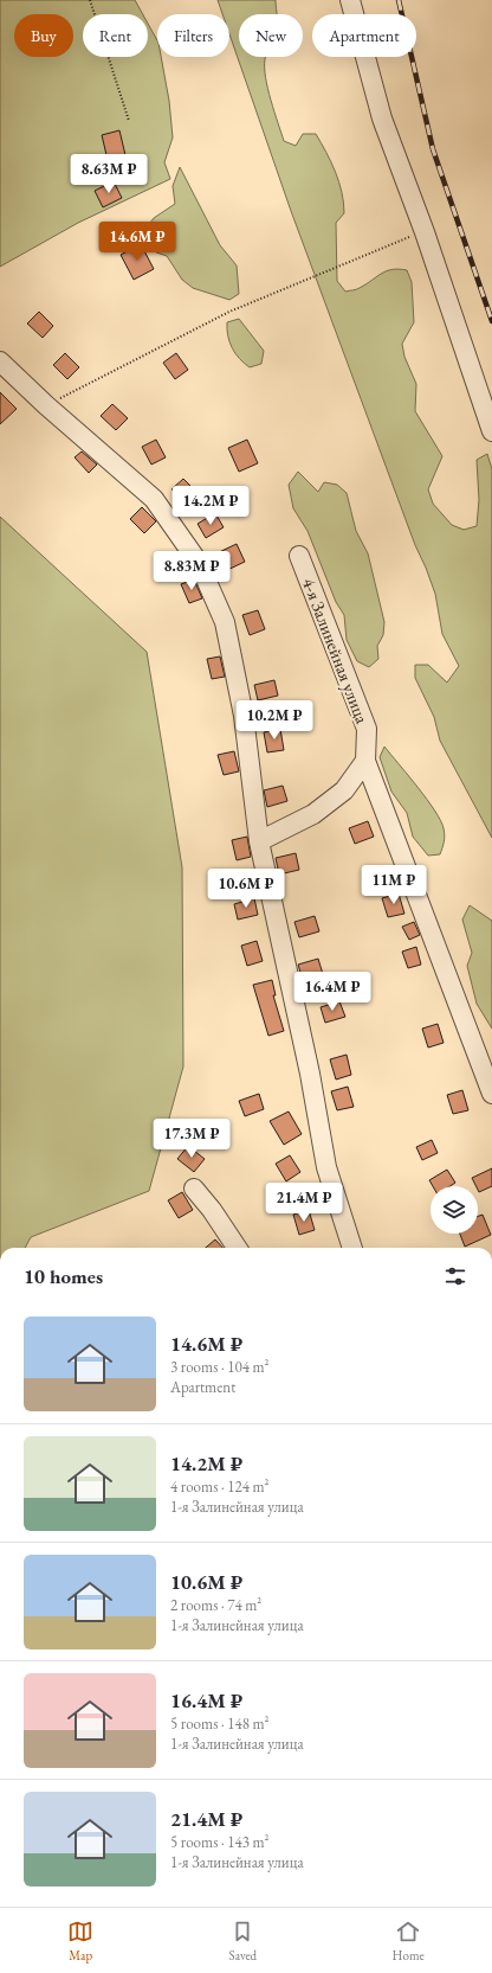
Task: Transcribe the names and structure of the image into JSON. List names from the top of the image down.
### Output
{
  "streets": {
    "street": ["4-я Залинейная улица"]
  },
  "page": {
    "chip": [
      "Buy",
      "Rent",
      "Filters",
      "New",
      "Apartment"
    ],
    "price": [
      "8.63M ₽",
      "14.6M ₽",
      "14.2M ₽",
      "8.83M ₽",
      "10.2M ₽",
      "11M ₽",
      "10.6M ₽",
      "16.4M ₽",
      "17.3M ₽",
      "21.4M ₽"
    ],
    "heading": "10 homes",
    "list": [
      {
        "name": "14.6M ₽",
        "note": "3 rooms · 104 m² · Apartment"
      },
      {
        "name": "14.2M ₽",
        "note": "4 rooms · 124 m² · 1-я Залинейная улица"
      },
      {
        "name": "10.6M ₽",
        "note": "2 rooms · 74 m² · 1-я Залинейная улица"
      },
      {
        "name": "16.4M ₽",
        "note": "5 rooms · 148 m² · 1-я Залинейная улица"
      },
      {
        "name": "21.4M ₽",
        "note": "5 rooms · 143 m² · 1-я Залинейная улица"
      }
    ],
    "tabs": ["Map", "Saved", "Home"]
  }
}
